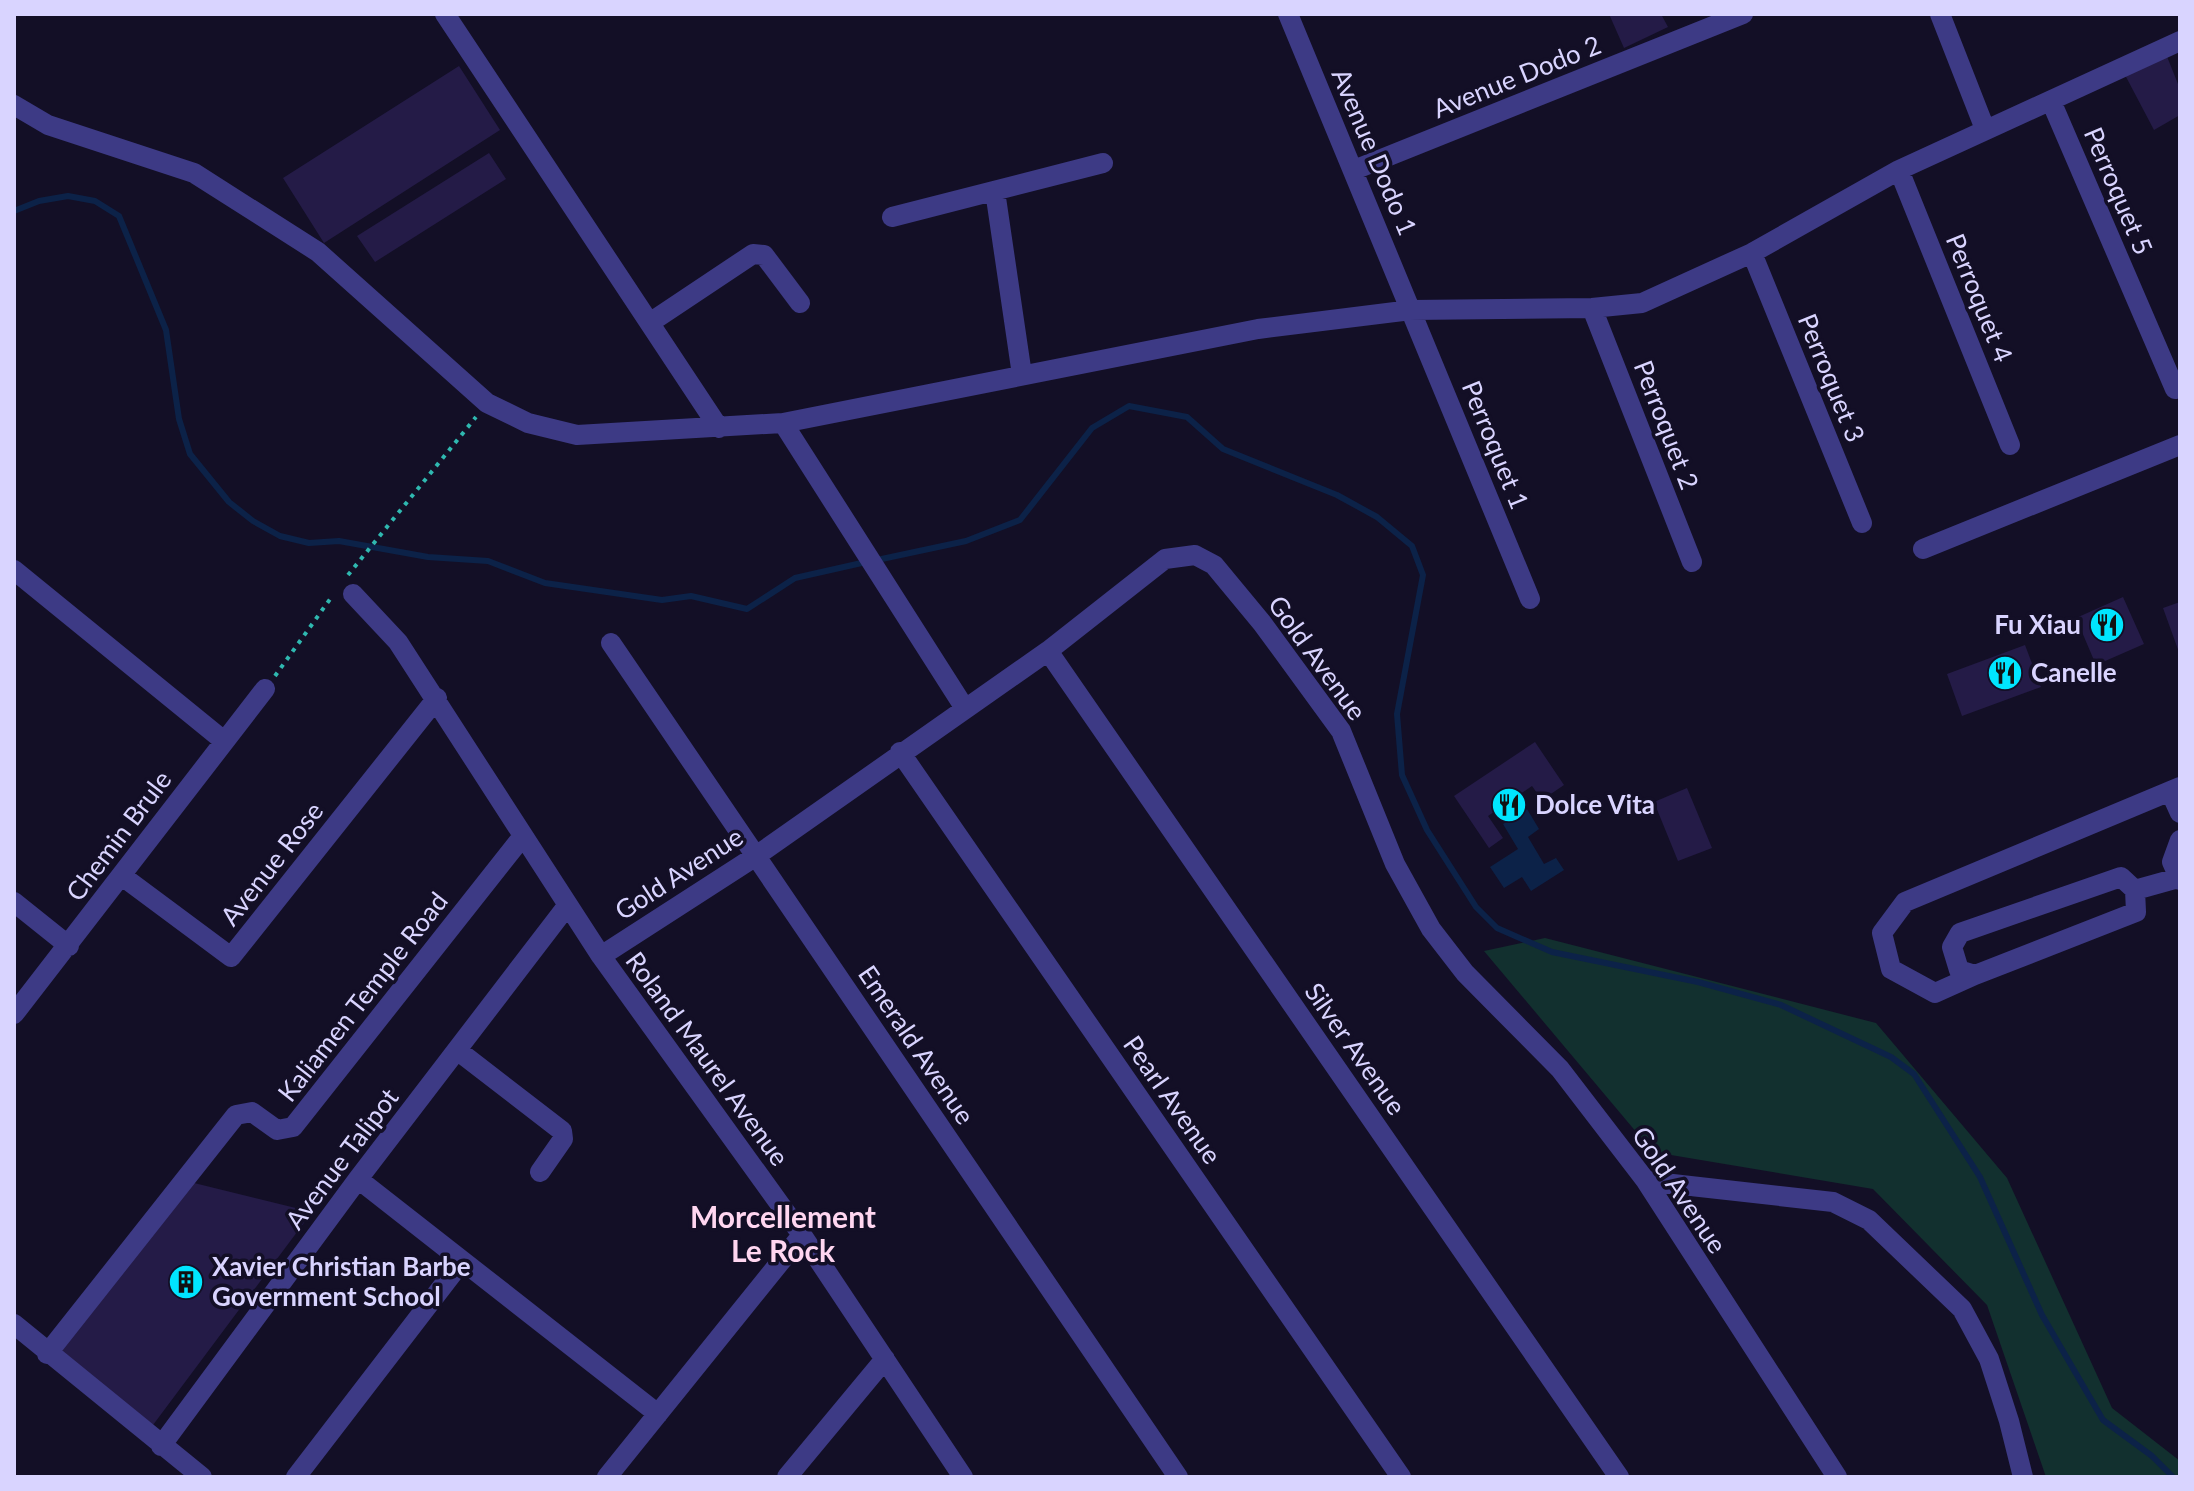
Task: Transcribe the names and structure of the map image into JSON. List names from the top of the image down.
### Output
{
  "streets": {
    "street": [
      "Avenue Dodo 2",
      "Avenue Dodo 1",
      "Perroquet 5",
      "Perroquet 4",
      "Perroquet 3",
      "Perroquet 2",
      "Perroquet 1",
      "Gold Avenue",
      "Chemin Brule",
      "Avenue Rose",
      "Kaliamen Temple Road",
      "Emerald Avenue",
      "Silver Avenue",
      "Roland Maurel Avenue",
      "Pearl Avenue",
      "Avenue Talipot"
    ]
  },
  "crossings": [
    ["Avenue Dodo 2", "Avenue Dodo 1"],
    ["Avenue Dodo 1", "Perroquet 1"],
    ["Gold Avenue", "Emerald Avenue"],
    ["Gold Avenue", "Silver Avenue"],
    ["Gold Avenue", "Roland Maurel Avenue"],
    ["Gold Avenue", "Pearl Avenue"],
    ["Chemin Brule", "Avenue Rose"],
    ["Avenue Rose", "Roland Maurel Avenue"],
    ["Kaliamen Temple Road", "Roland Maurel Avenue"],
    ["Roland Maurel Avenue", "Avenue Talipot"]
  ],
  "districts": ["Morcellement Le Rock"],
  "places": {
    "restaurant": ["Fu Xiau", "Canelle", "Dolce Vita"],
    "building": ["Xavier Christian Barbe Government School"]
  }
}
